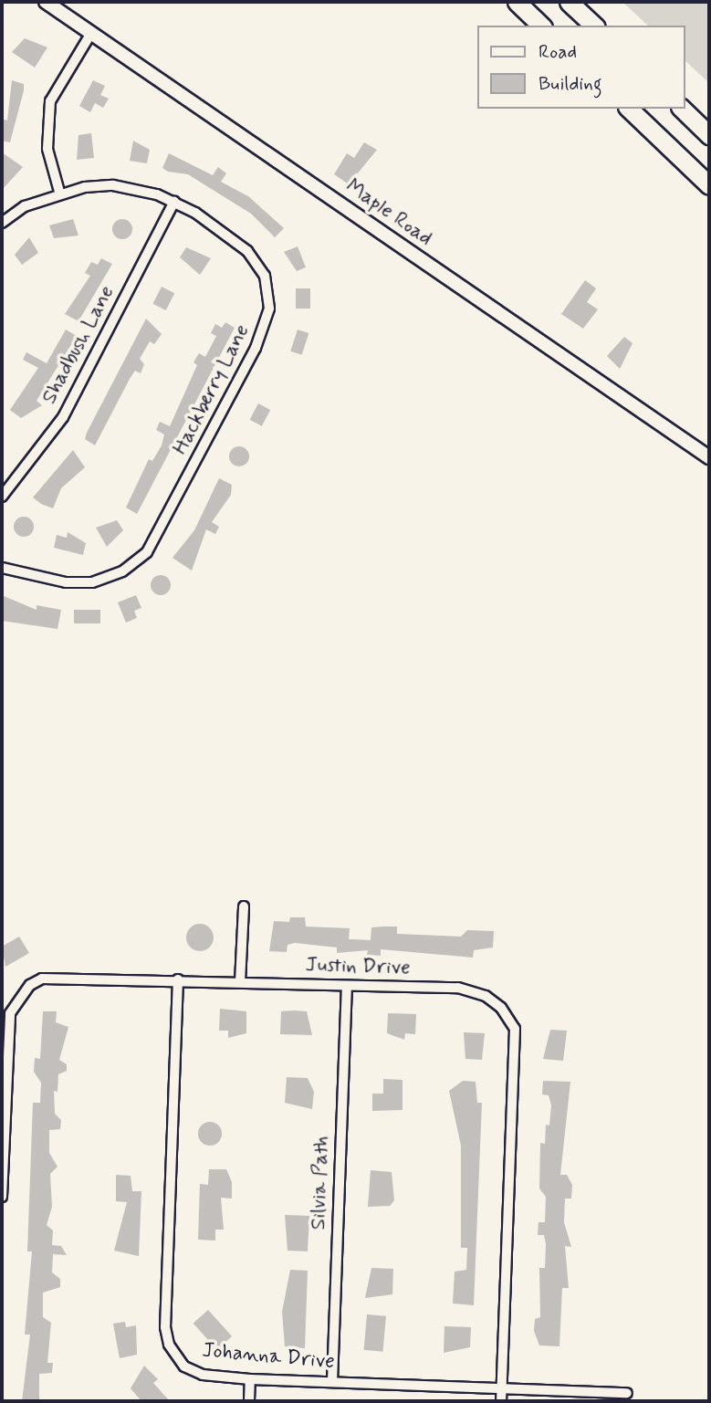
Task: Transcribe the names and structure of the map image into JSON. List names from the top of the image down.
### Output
{
  "streets": {
    "street": [
      "Maple Road",
      "Shadbush Lane",
      "Hackberry Lane",
      "Justin Drive",
      "Silvia Path",
      "Johanna Drive"
    ]
  },
  "crossings": [
    ["Shadbush Lane", "Hackberry Lane"],
    ["Justin Drive", "Silvia Path"],
    ["Justin Drive", "Johanna Drive"],
    ["Silvia Path", "Johanna Drive"]
  ],
  "legend": ["Road", "Building"]
}
